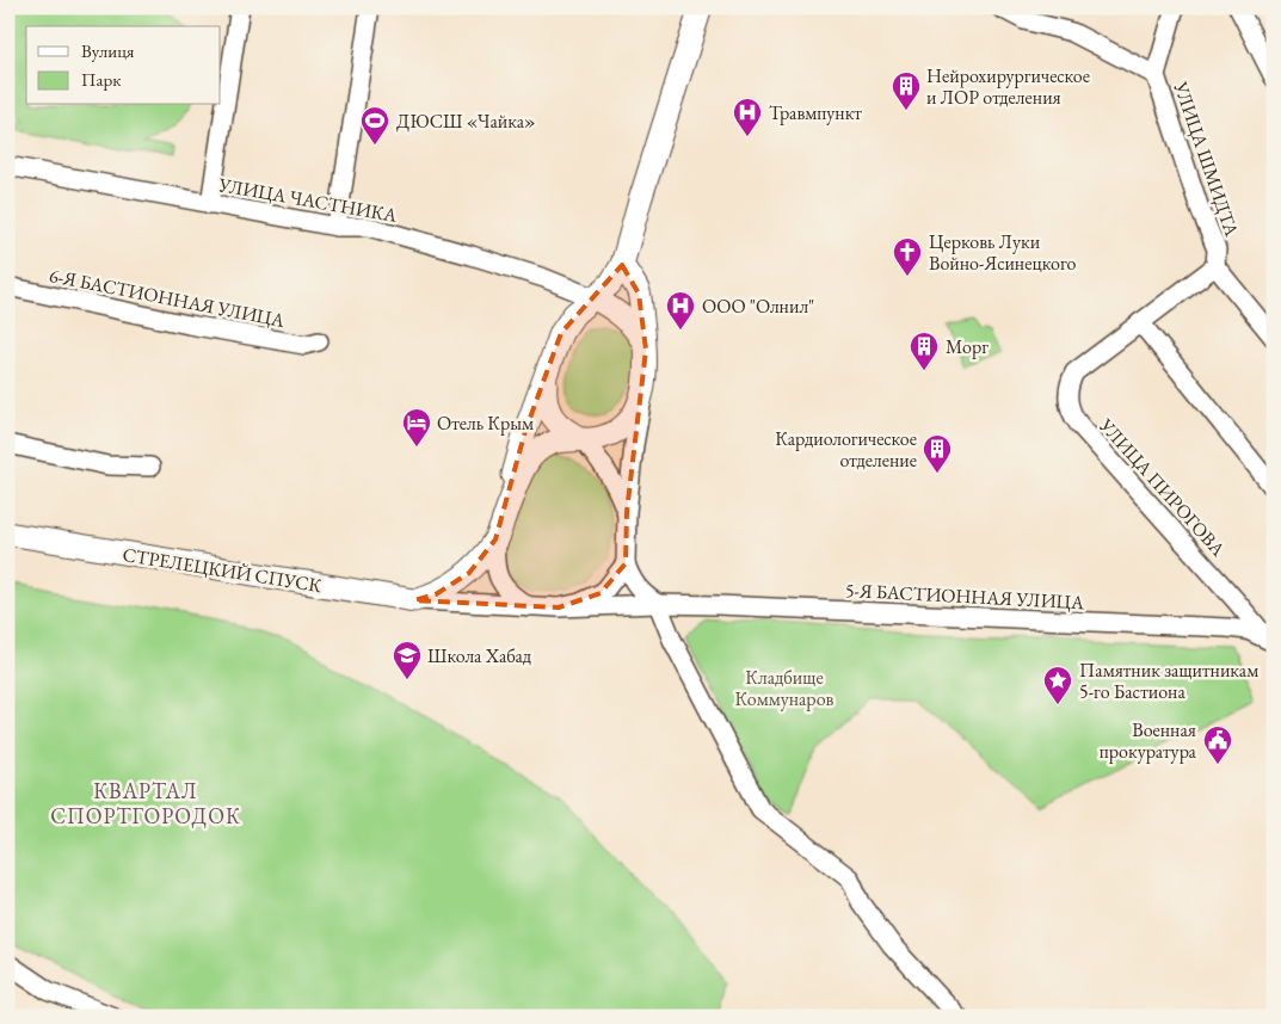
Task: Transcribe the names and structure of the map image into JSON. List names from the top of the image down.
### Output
{
  "streets": {
    "main road": ["СТРЕЛЕЦКИЙ СПУСК"],
    "street": [
      "УЛИЦА ШМИДТА",
      "УЛИЦА ЧАСТНИКА",
      "6-Я БАСТИОННАЯ УЛИЦА",
      "УЛИЦА ПИРОГОВА",
      "5-Я БАСТИОННАЯ УЛИЦА"
    ]
  },
  "crossings": [
    ["УЛИЦА ШМИДТА", "УЛИЦА ПИРОГОВА"],
    ["УЛИЦА ПИРОГОВА", "5-Я БАСТИОННАЯ УЛИЦА"],
    ["СТРЕЛЕЦКИЙ СПУСК", "5-Я БАСТИОННАЯ УЛИЦА"]
  ],
  "districts": ["КВАРТАЛ СПОРТГОРОДОК"],
  "parks": ["Кладбище Коммунаров"],
  "places": {
    "building": ["Нейрохирургическое и ЛОР отделения", "Морг", "Кардиологическое отделение"],
    "hospital": ["Травмпункт", "ООО \"Олнил\""],
    "sports": ["ДЮСШ «Чайка»"],
    "church": ["Церковь Луки Войно-Ясинецкого"],
    "hotel": ["Отель Крым"],
    "school or university": ["Школа Хабад"],
    "place": ["Памятник защитникам 5-го Бастиона"],
    "public building": ["Военная прокуратура"]
  },
  "legend": ["Вулиця", "Парк"]
}
